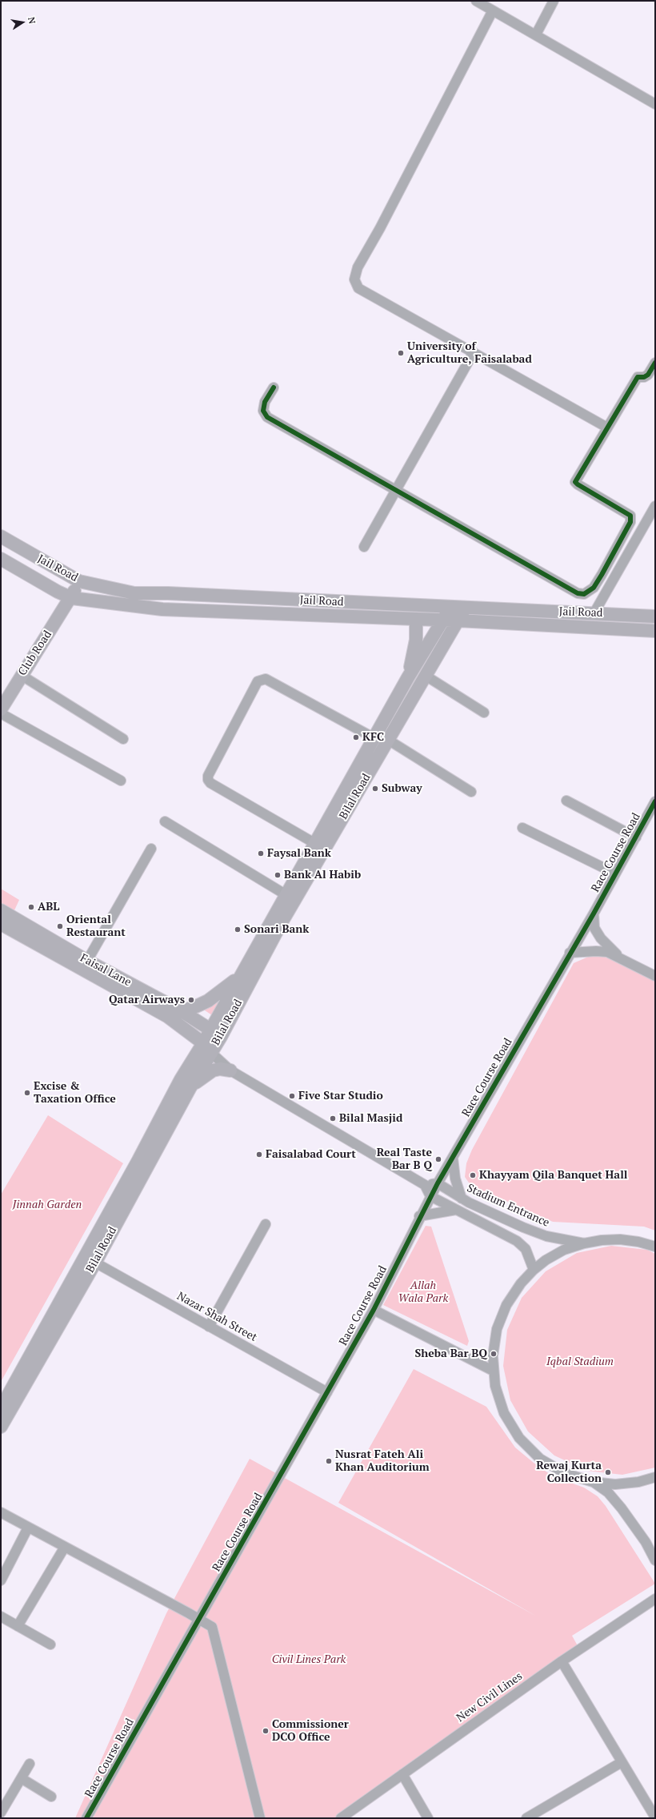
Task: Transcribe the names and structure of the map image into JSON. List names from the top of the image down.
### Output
{
  "streets": {
    "main road": [
      "Jail Road",
      "Club Road",
      "Bilal Road",
      "Faisal Lane"
    ],
    "street": [
      "Race Course Road",
      "Stadium Entrance",
      "Nazar Shah Street",
      "New Civil Lines"
    ]
  },
  "crossings": [
    ["Jail Road", "Club Road"],
    ["Jail Road", "Bilal Road"],
    ["Bilal Road", "Faisal Lane"],
    ["Bilal Road", "Nazar Shah Street"],
    ["Race Course Road", "Stadium Entrance"],
    ["Race Course Road", "Nazar Shah Street"]
  ],
  "parks": [
    "Jinnah Garden",
    "Allah Wala Park",
    "Iqbal Stadium",
    "Civil Lines Park"
  ],
  "places": [
    "University of Agriculture, Faisalabad",
    "KFC",
    "Subway",
    "Faysal Bank",
    "Bank Al Habib",
    "ABL",
    "Oriental Restaurant",
    "Sonari Bank",
    "Qatar Airways",
    "Excise & Taxation Office",
    "Five Star Studio",
    "Bilal Masjid",
    "Faisalabad Court",
    "Real Taste Bar B Q",
    "Khayyam Qila Banquet Hall",
    "Sheba Bar BQ",
    "Nusrat Fateh Ali Khan Auditorium",
    "Rewaj Kurta Collection",
    "Commissioner DCO Office"
  ],
  "north": "right"
}
